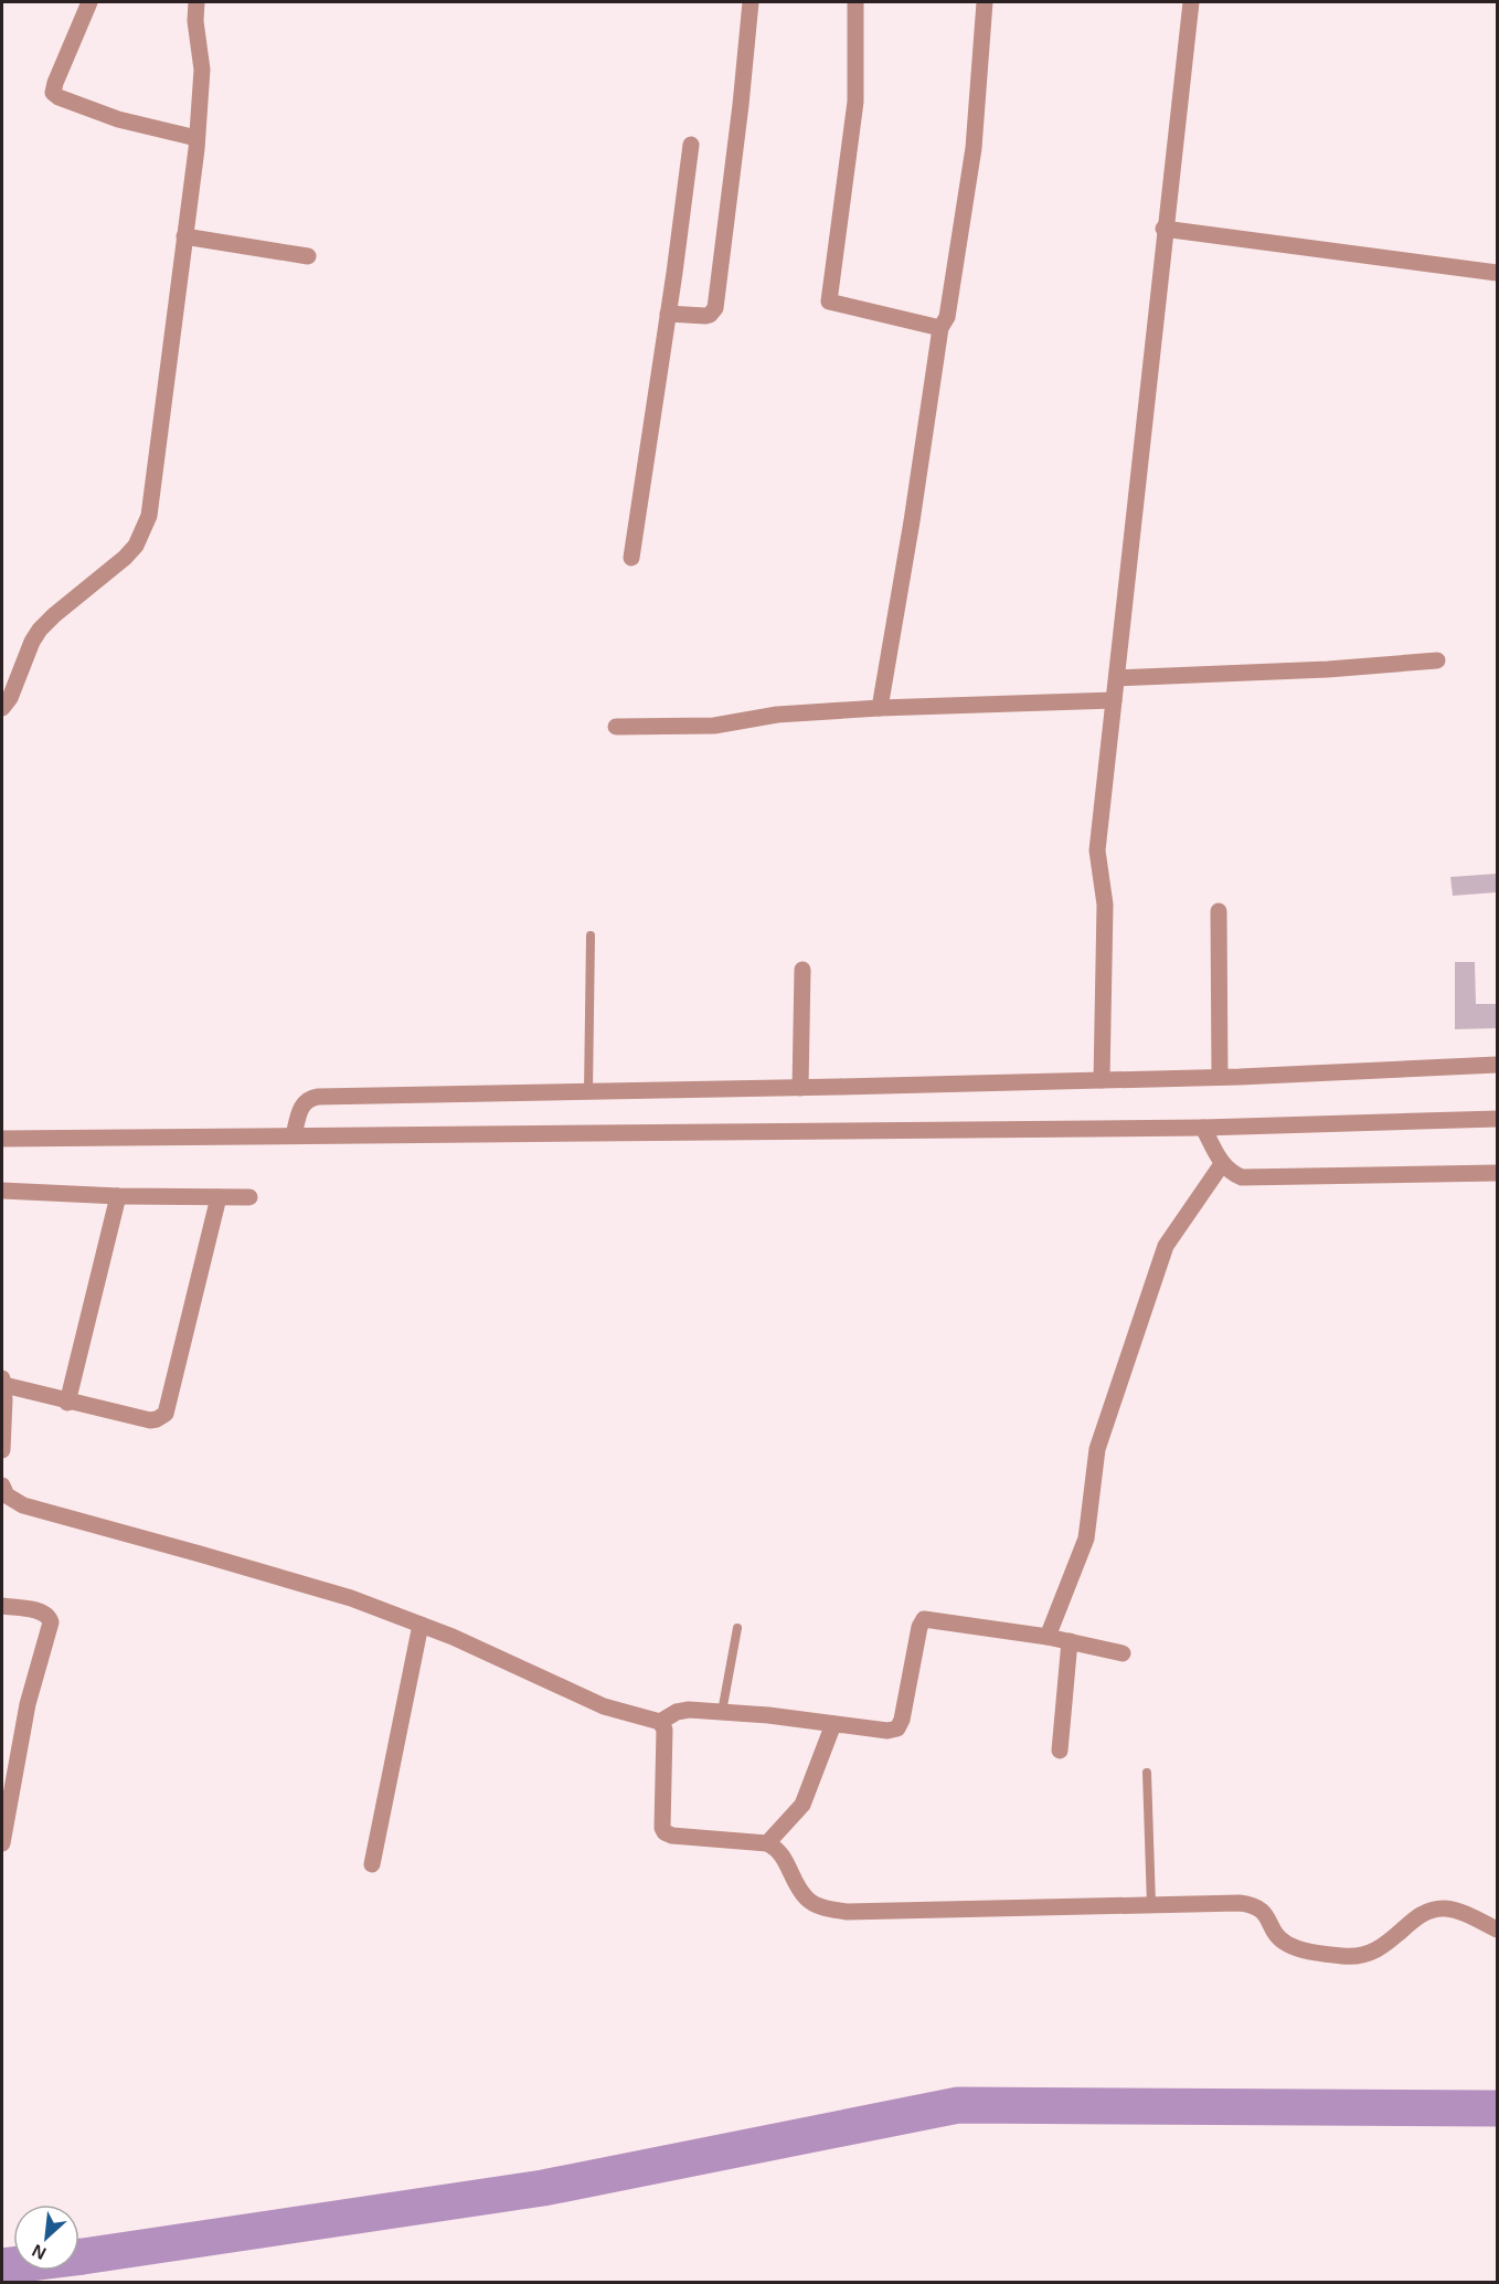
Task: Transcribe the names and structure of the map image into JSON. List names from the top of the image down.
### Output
{
  "north": "bottom left"
}
